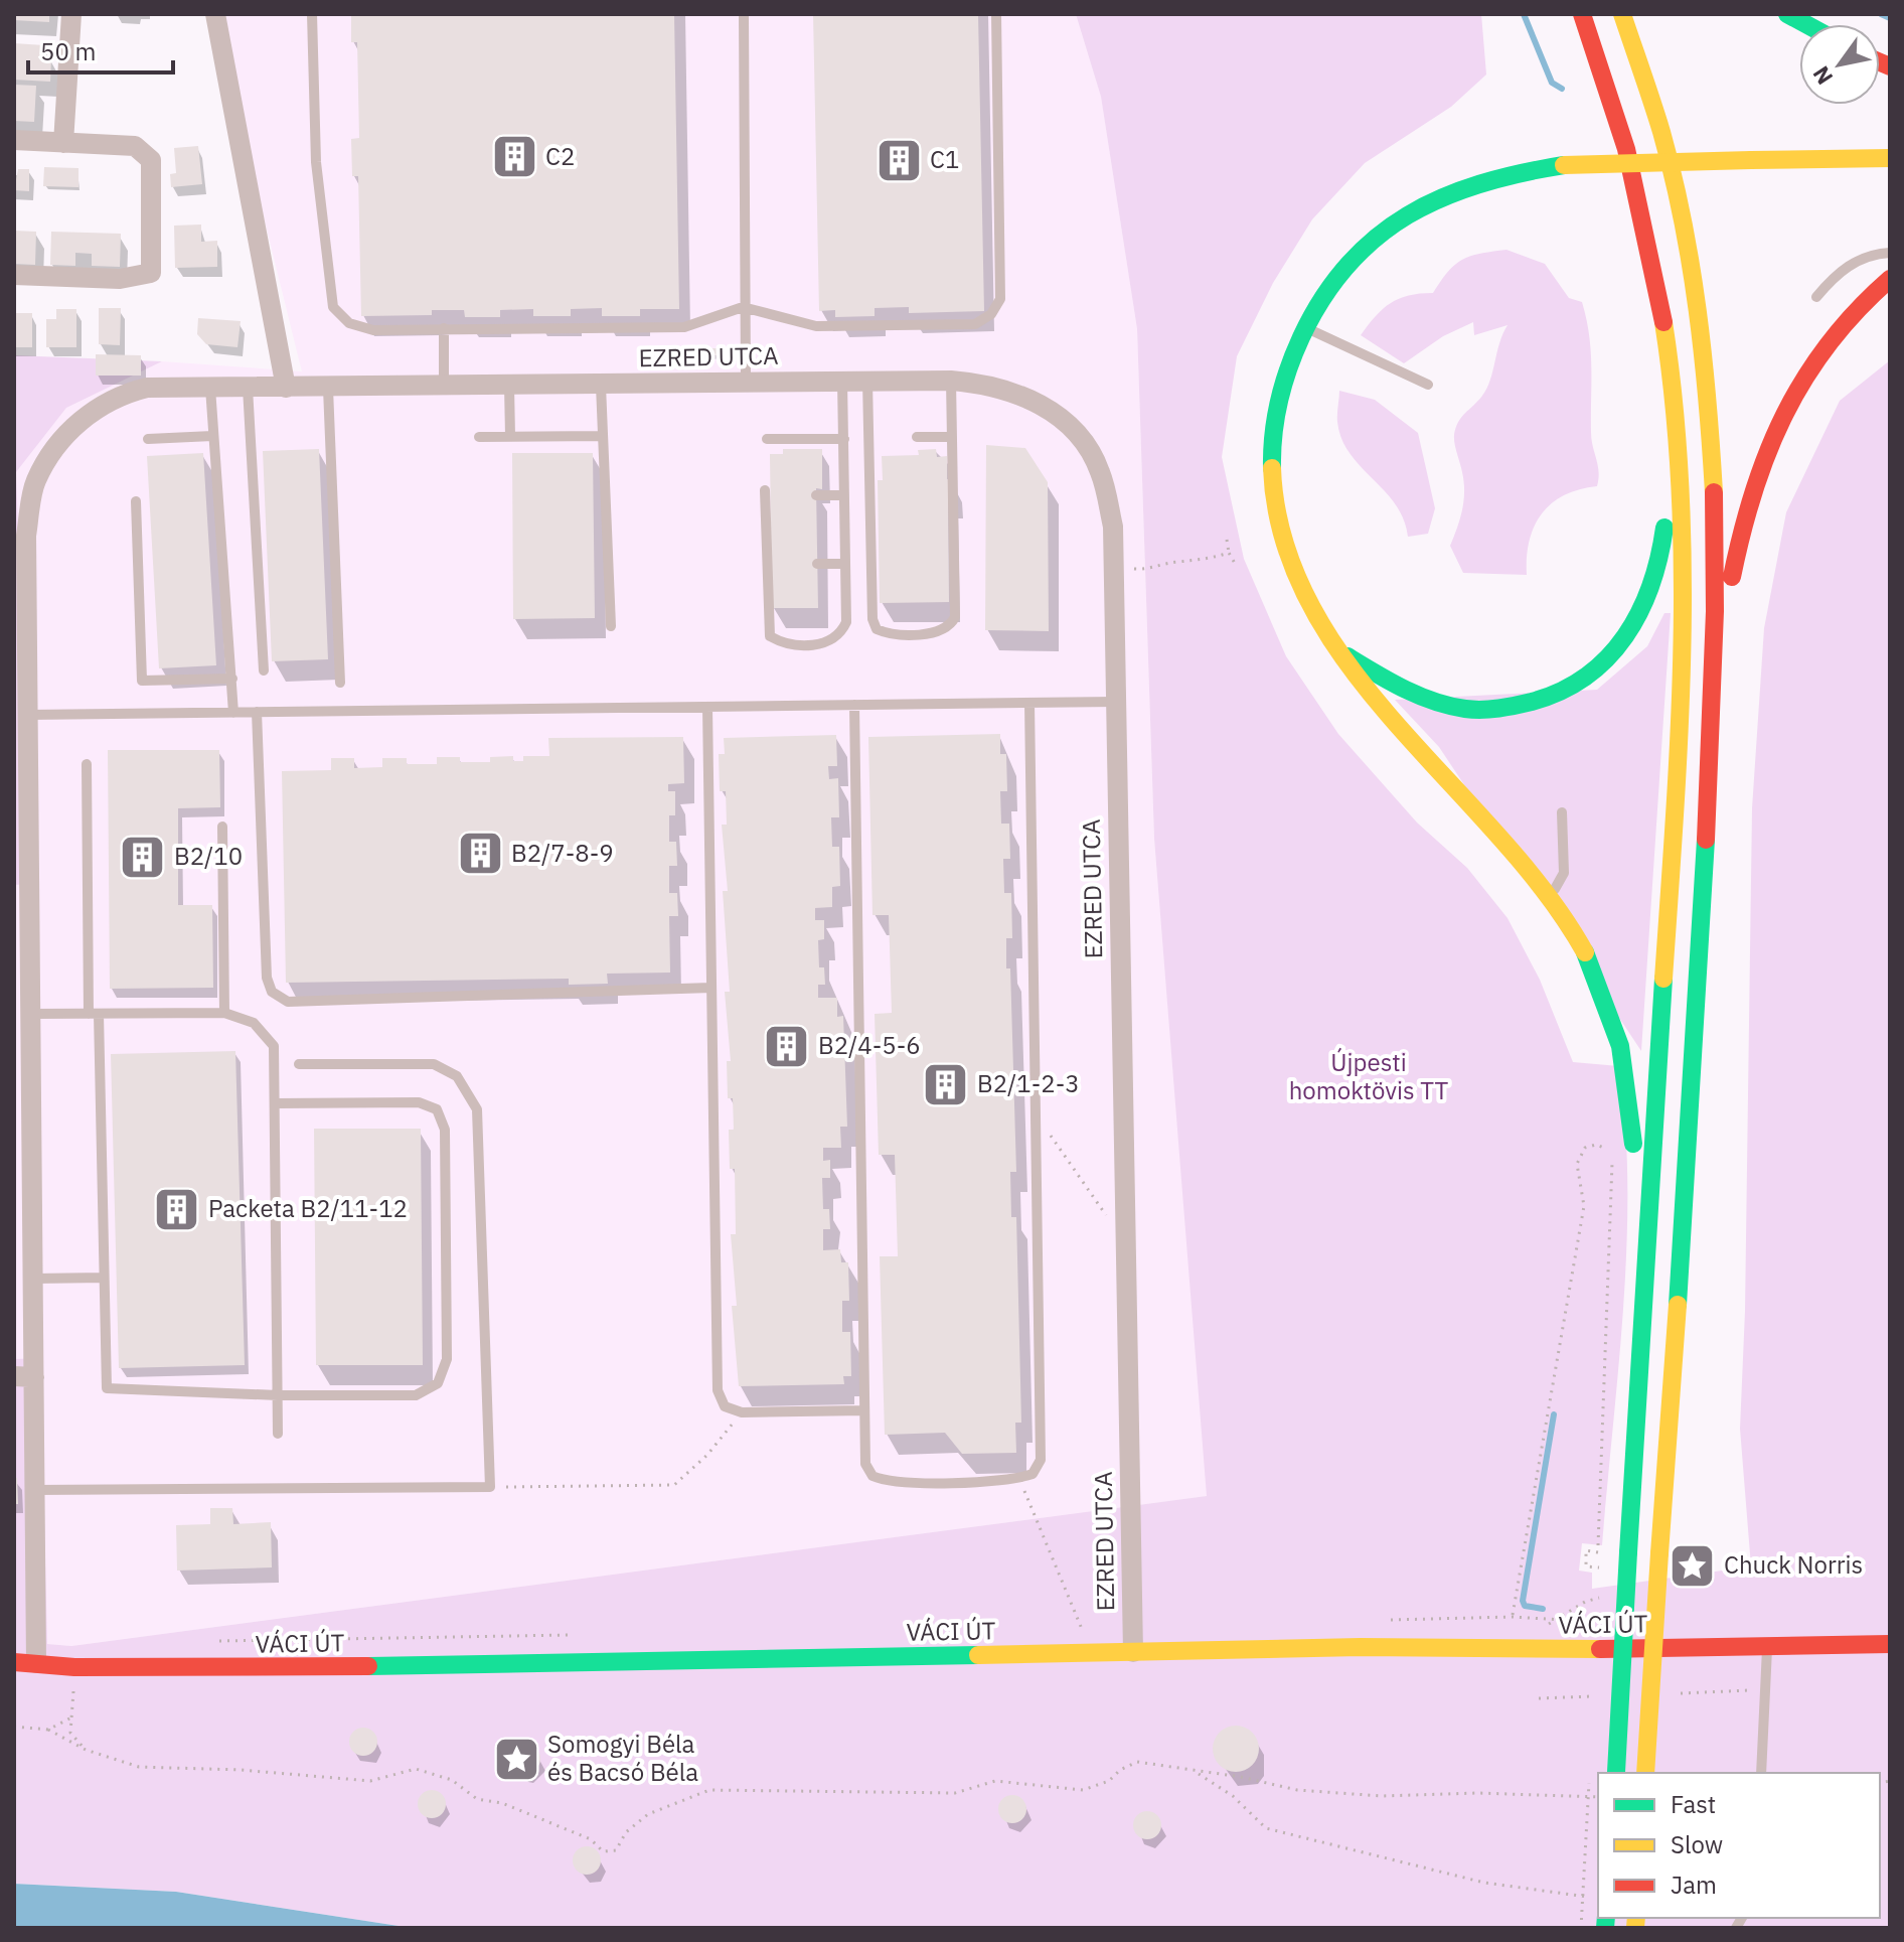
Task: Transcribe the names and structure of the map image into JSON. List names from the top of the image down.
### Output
{
  "streets": {
    "main road": ["VÁCI ÚT"],
    "street": ["EZRED UTCA"]
  },
  "crossings": [
    ["EZRED UTCA", "VÁCI ÚT"]
  ],
  "parks": ["Újpesti homoktövis TT"],
  "places": {
    "building": [
      "C2",
      "C1",
      "B2/7-8-9",
      "B2/10",
      "B2/4-5-6",
      "B2/1-2-3",
      "Packeta B2/11-12"
    ],
    "place": ["Chuck Norris", "Somogyi Béla és Bacsó Béla"]
  },
  "legend": ["Fast", "Slow", "Jam"],
  "scale_bar": "50 m",
  "north": "bottom left"
}
